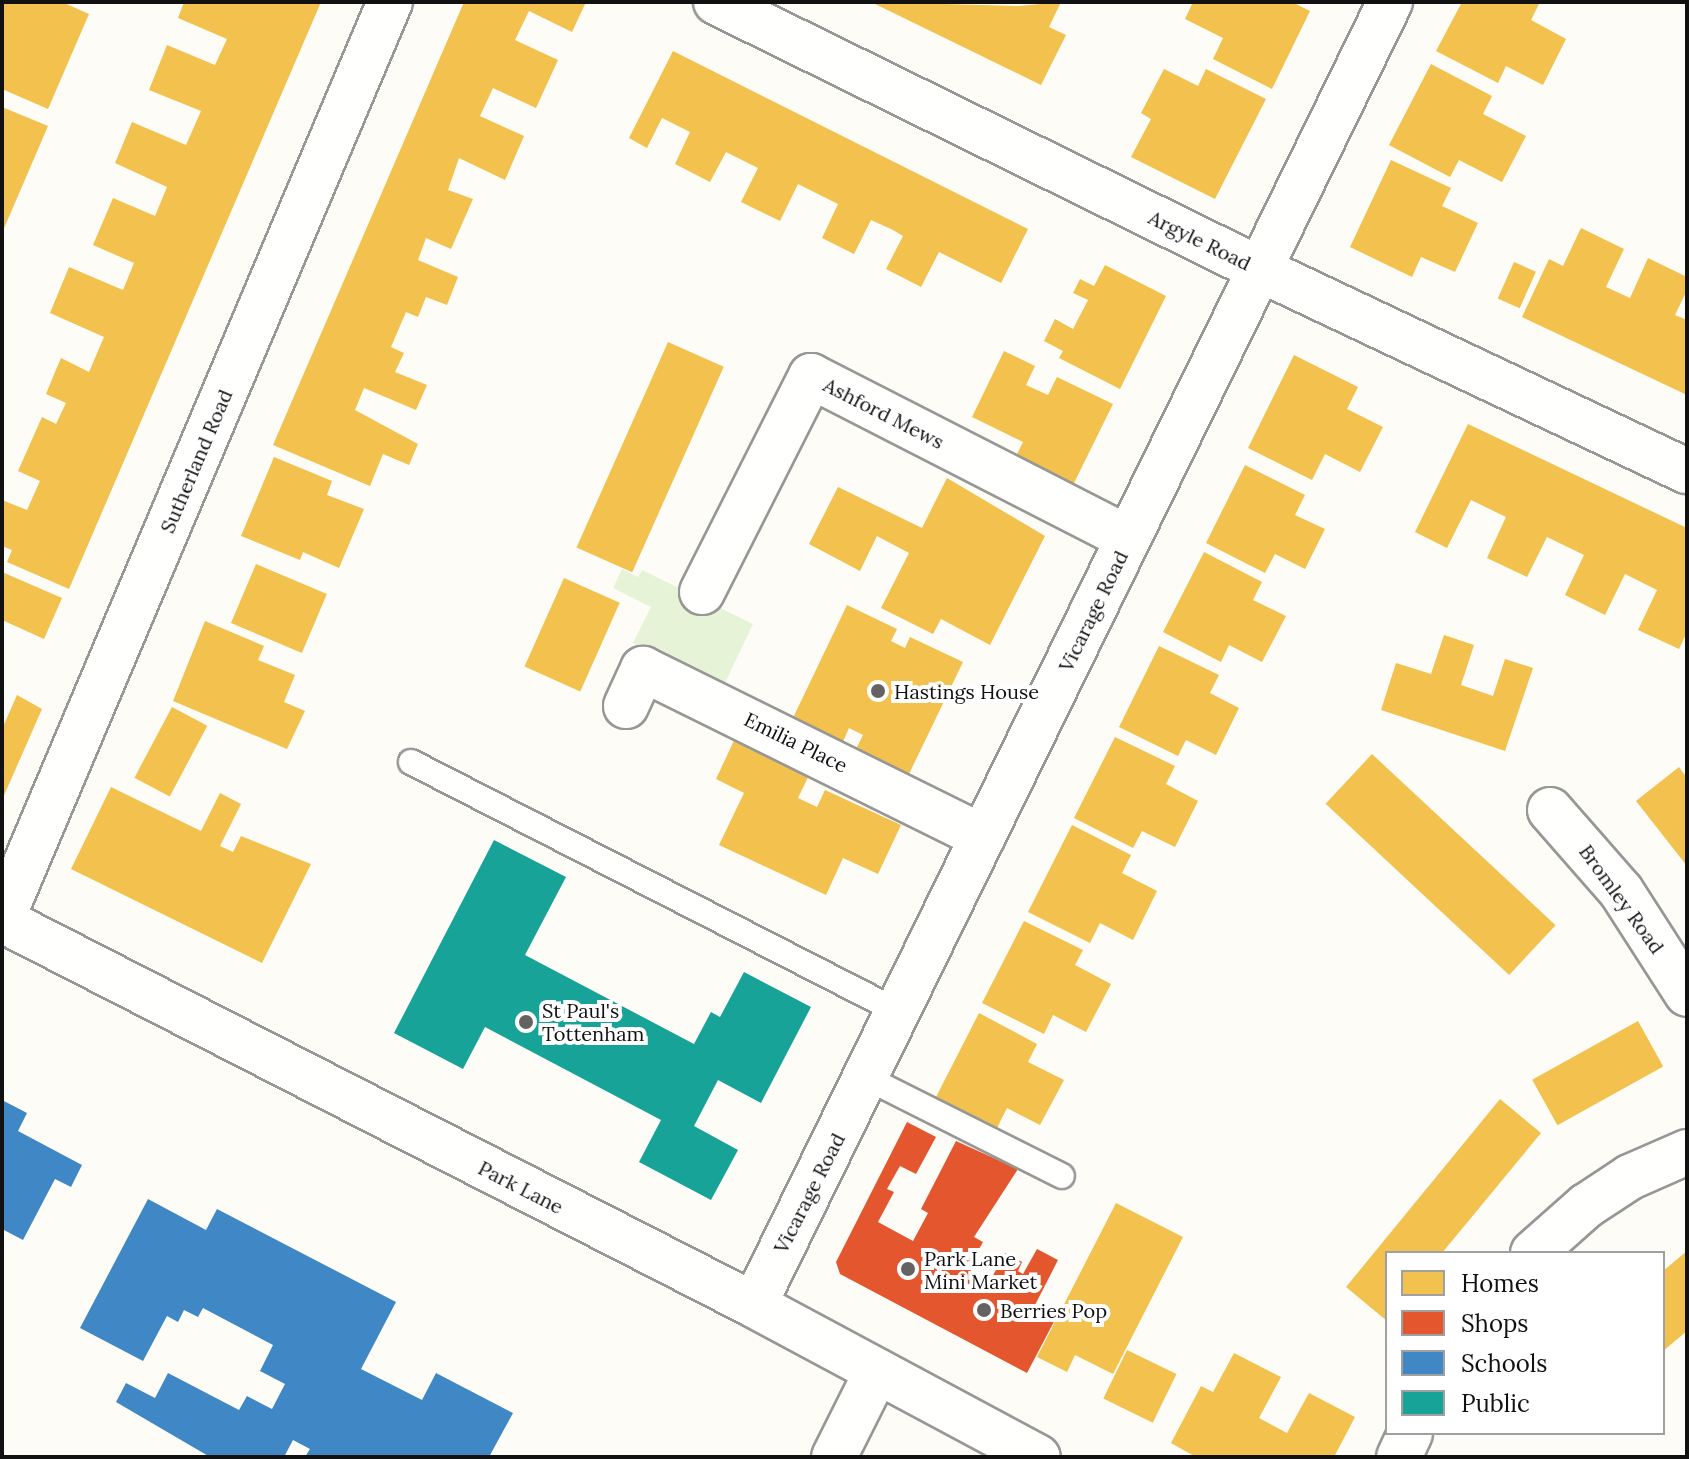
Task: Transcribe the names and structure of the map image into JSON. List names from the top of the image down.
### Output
{
  "streets": {
    "street": [
      "Argyle Road",
      "Ashford Mews",
      "Sutherland Road",
      "Vicarage Road",
      "Emilia Place",
      "Bromley Road",
      "Park Lane"
    ]
  },
  "crossings": [
    ["Argyle Road", "Vicarage Road"],
    ["Ashford Mews", "Vicarage Road"],
    ["Sutherland Road", "Park Lane"],
    ["Vicarage Road", "Emilia Place"],
    ["Vicarage Road", "Park Lane"]
  ],
  "places": [
    "Hastings House",
    "St Paul's Tottenham",
    "Park Lane Mini Market",
    "Berries Pop"
  ],
  "legend": [
    "Homes",
    "Shops",
    "Schools",
    "Public"
  ]
}
